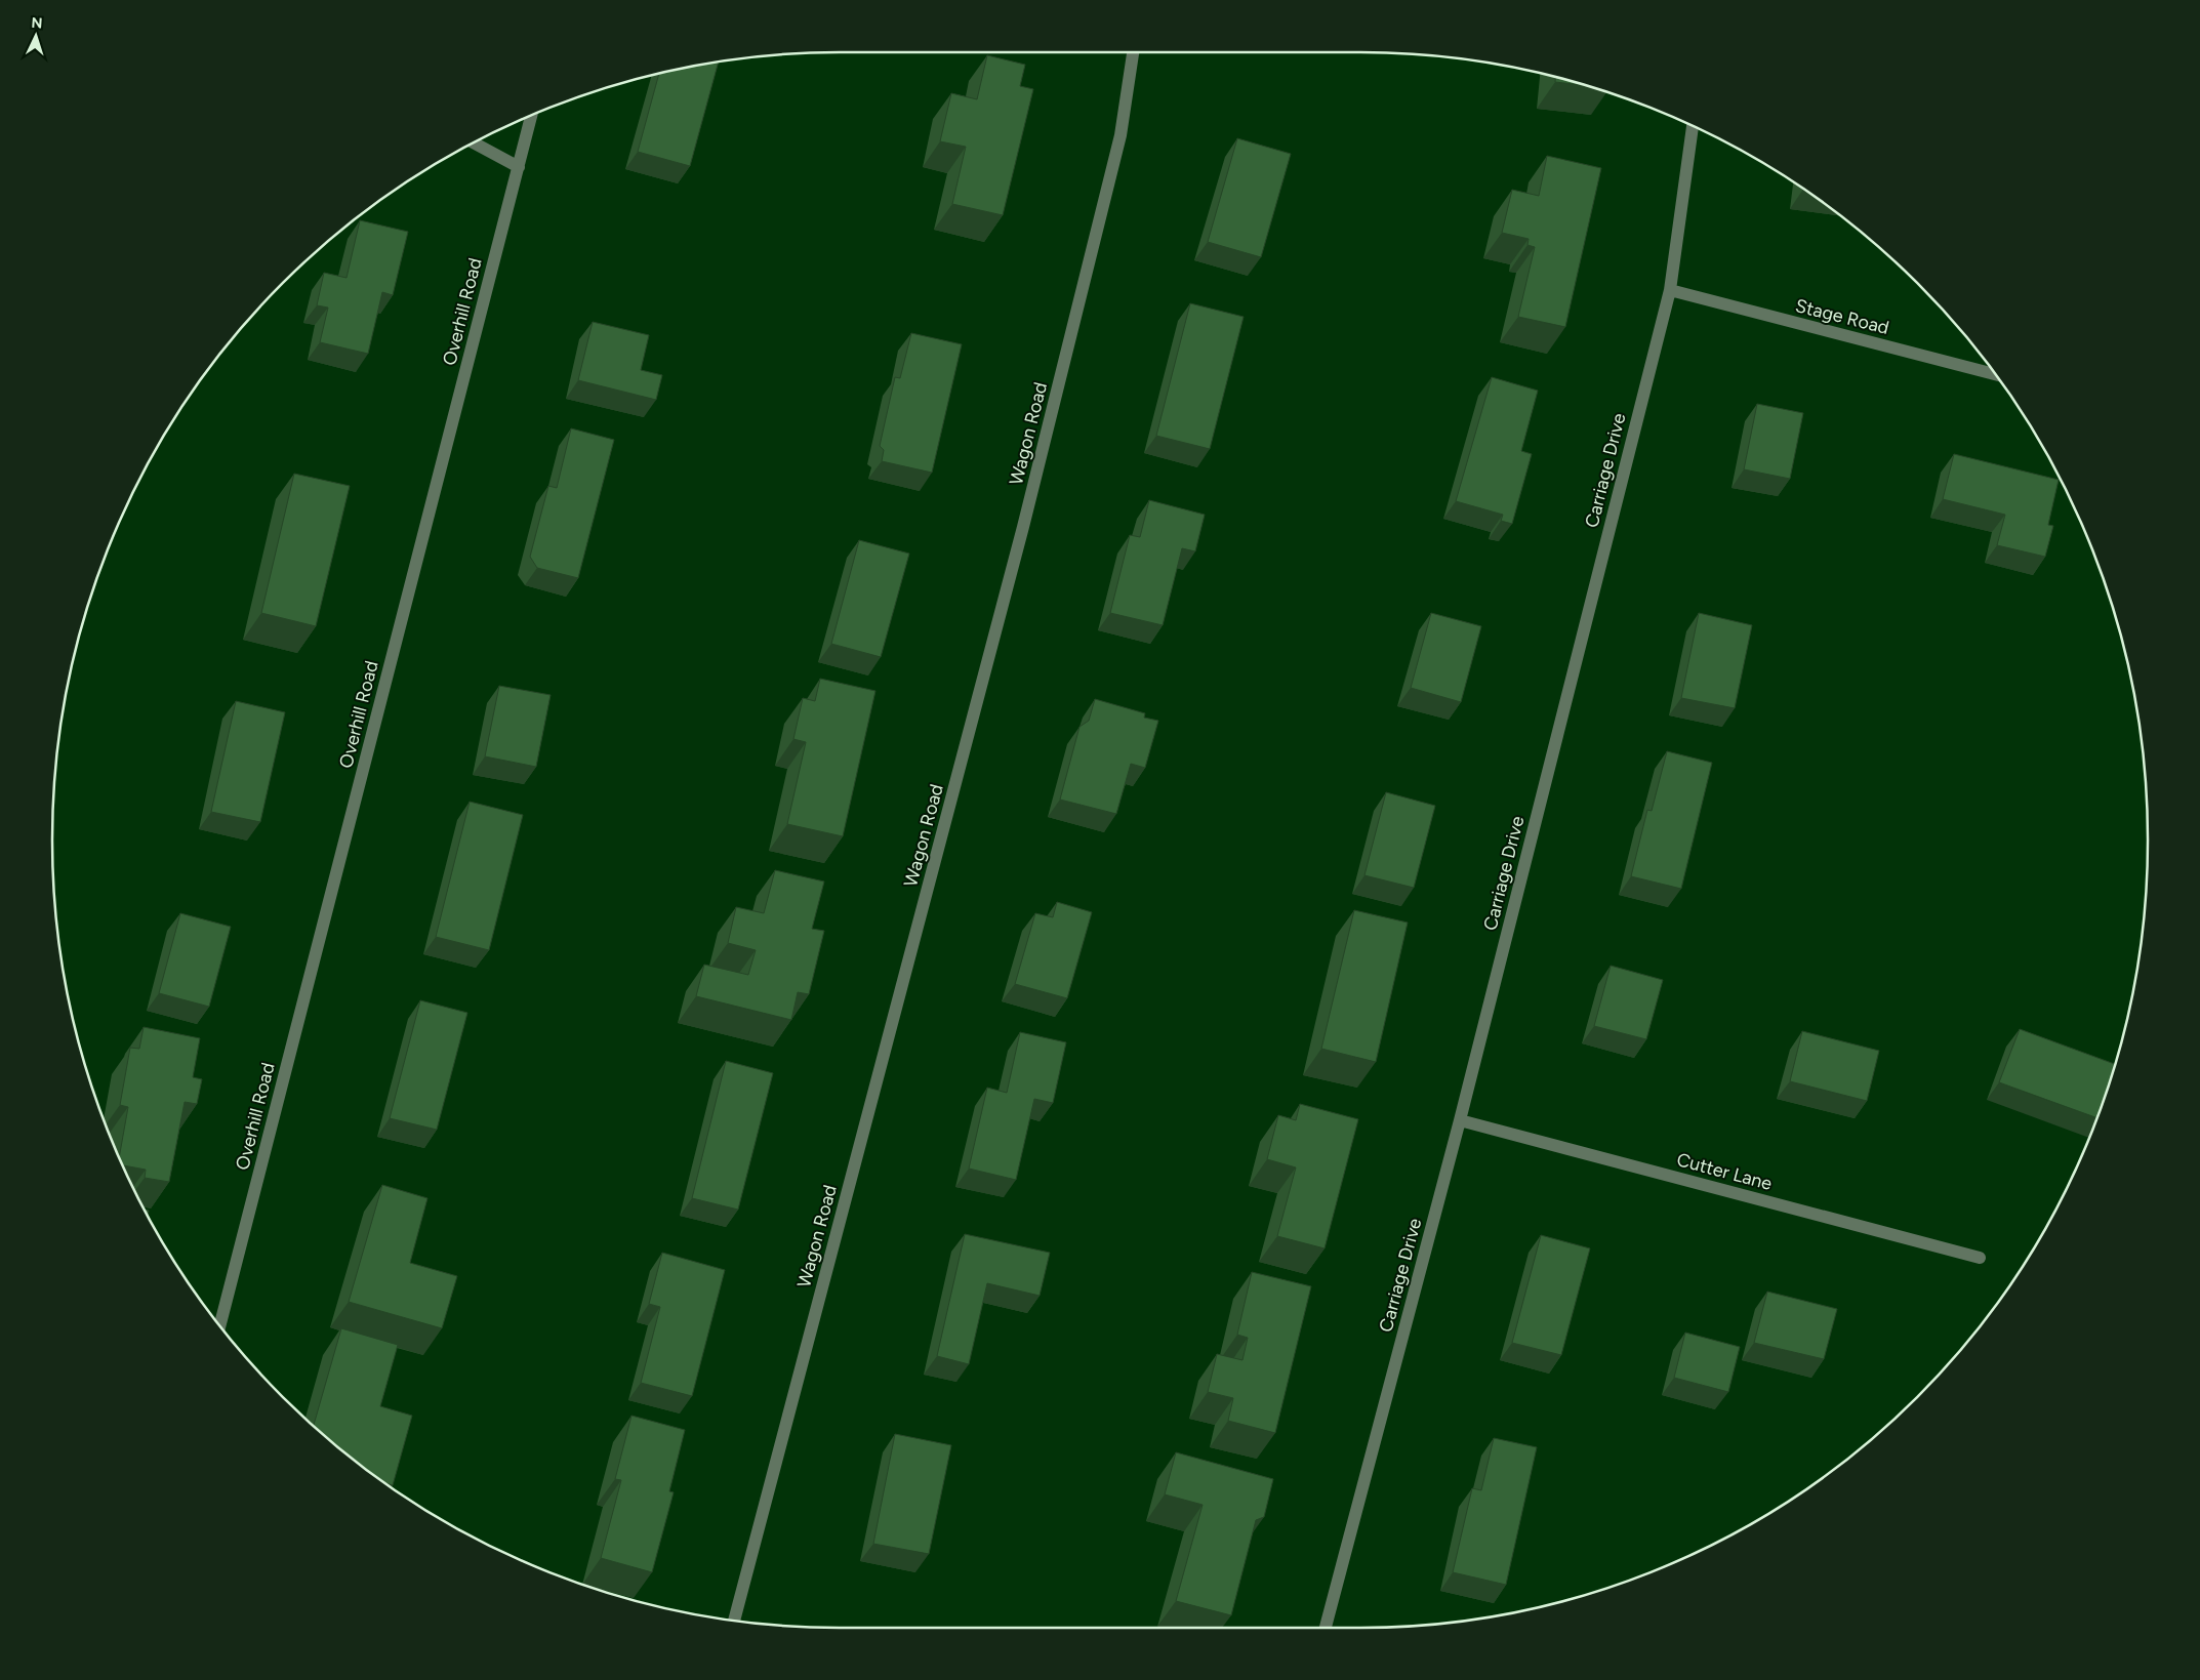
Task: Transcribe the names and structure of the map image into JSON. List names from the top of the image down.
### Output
{
  "streets": {
    "street": [
      "Overhill Road",
      "Stage Road",
      "Wagon Road",
      "Carriage Drive",
      "Cutter Lane"
    ]
  },
  "crossings": [
    ["Stage Road", "Carriage Drive"],
    ["Carriage Drive", "Cutter Lane"]
  ],
  "north": "top"
}
